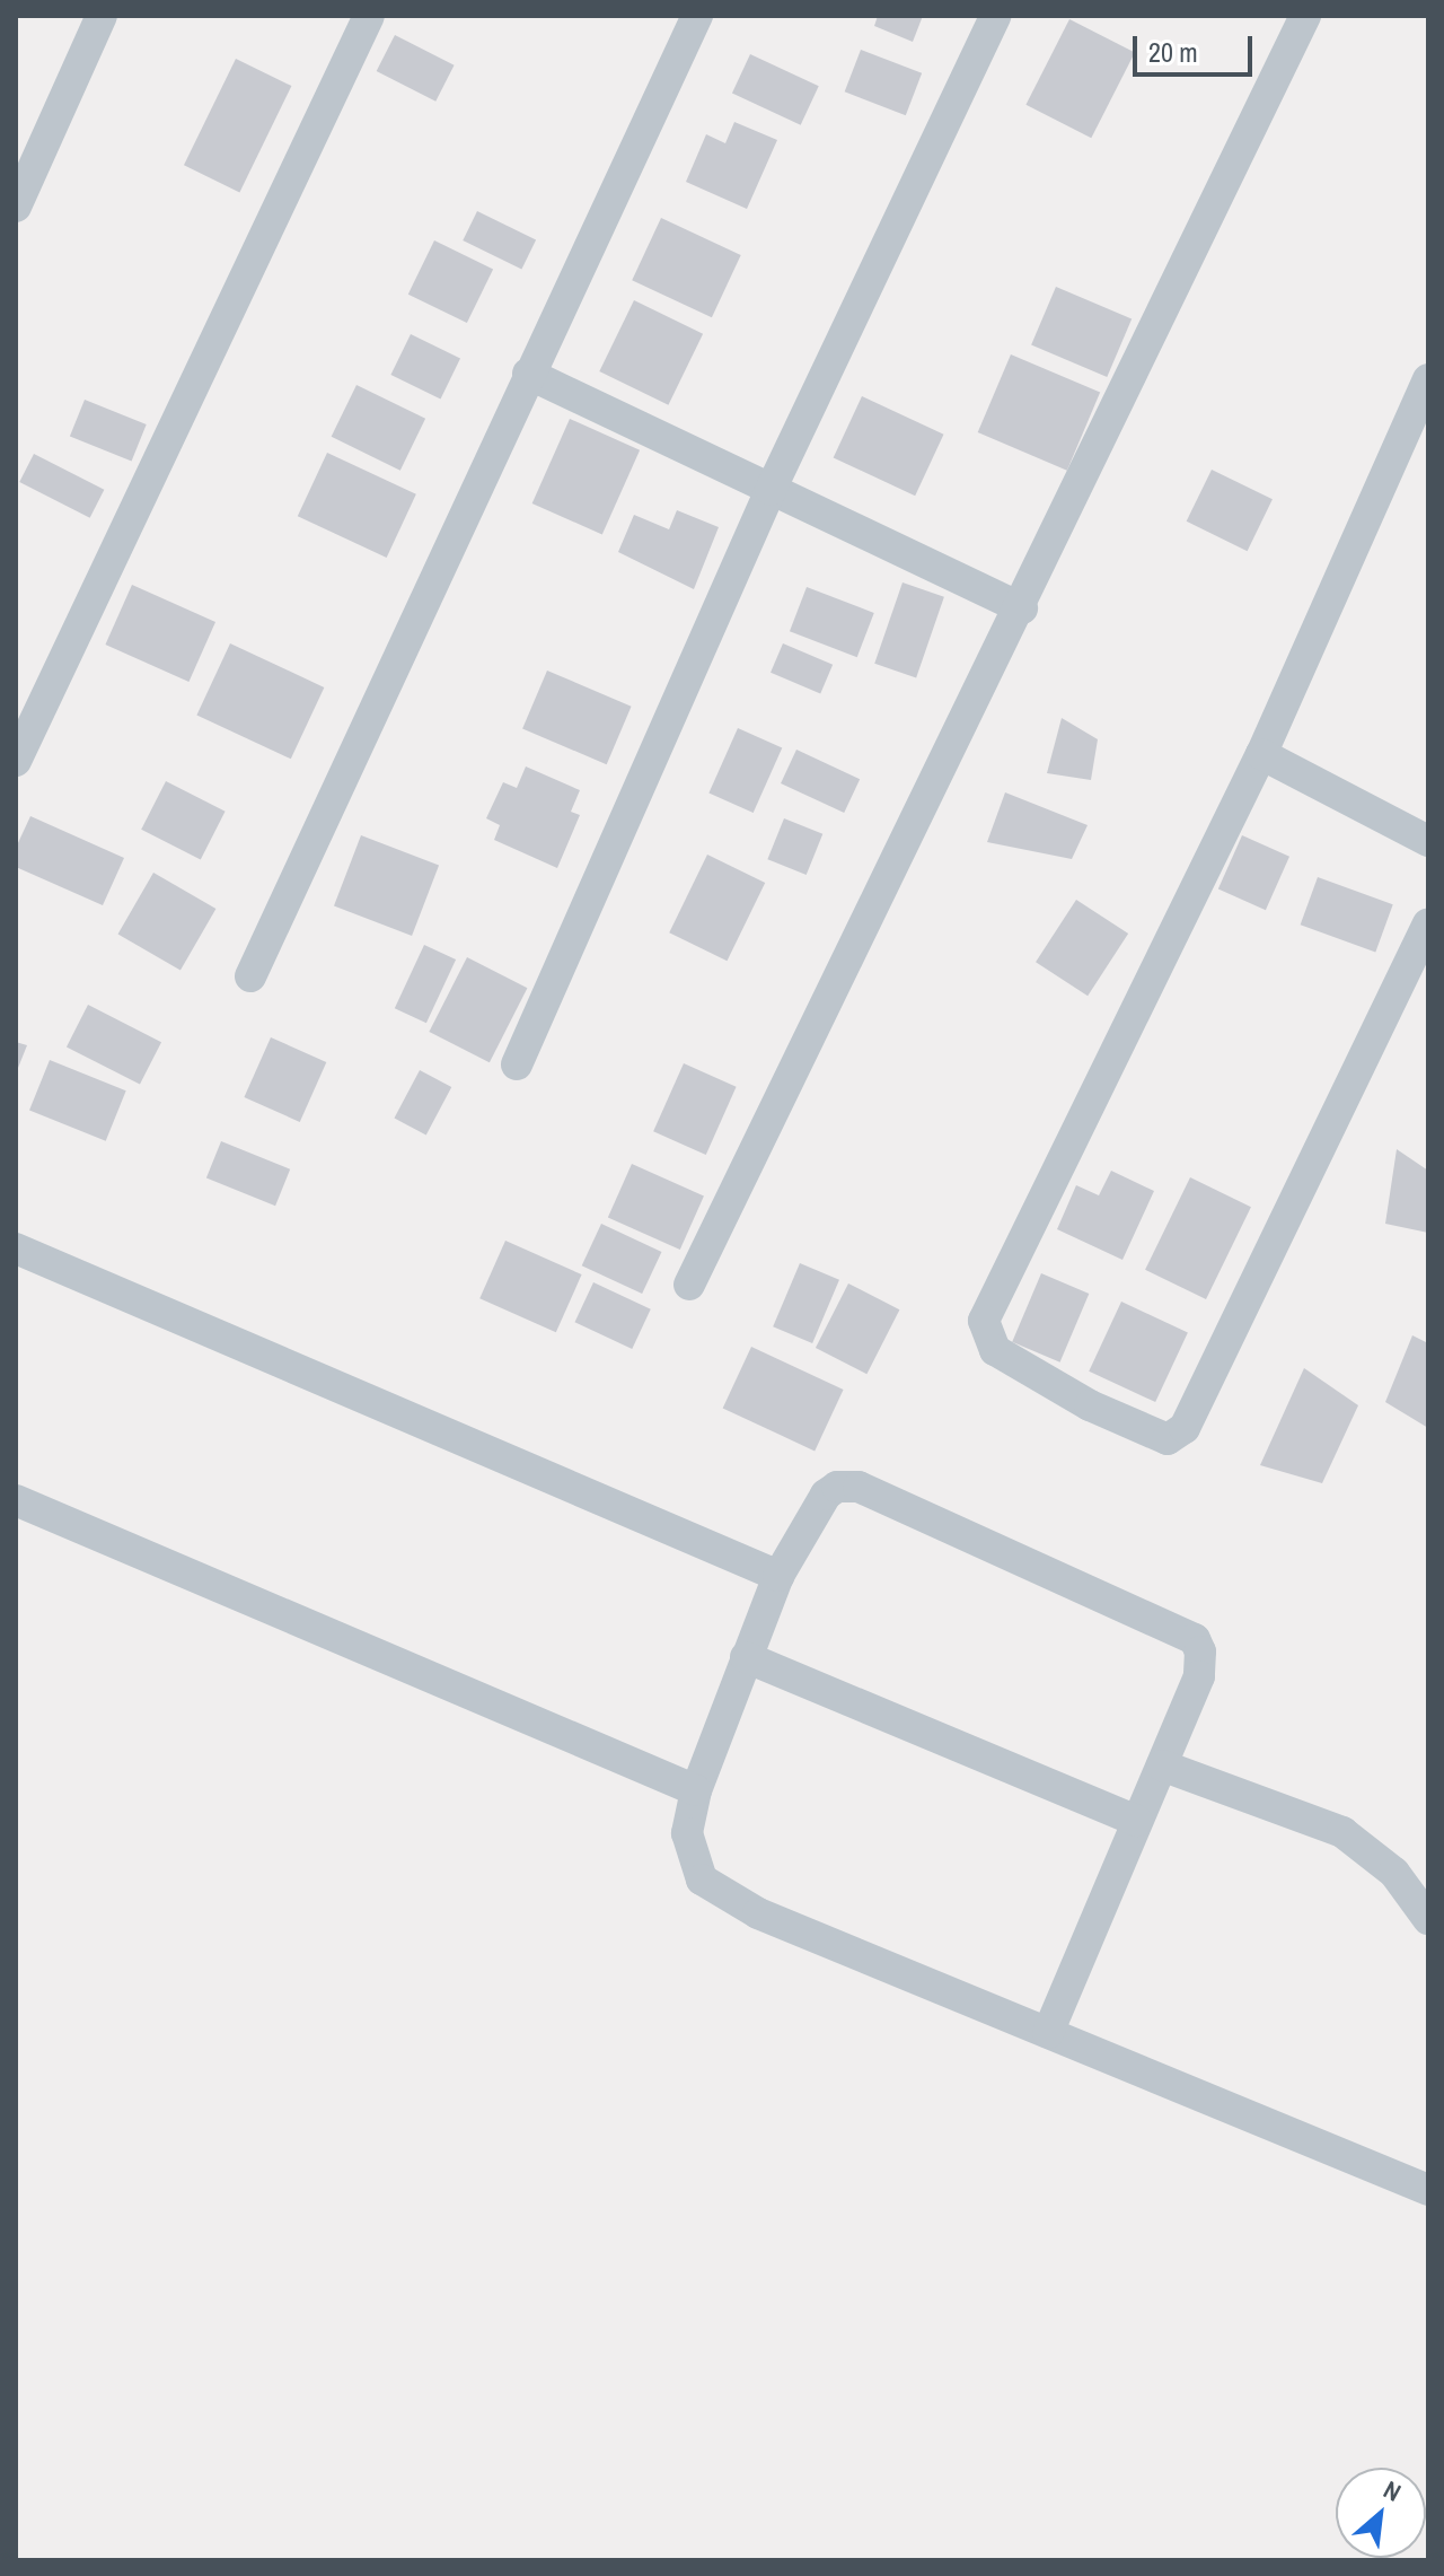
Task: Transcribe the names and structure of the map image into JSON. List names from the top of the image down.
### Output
{
  "scale_bar": "20 m",
  "north": "top right"
}
